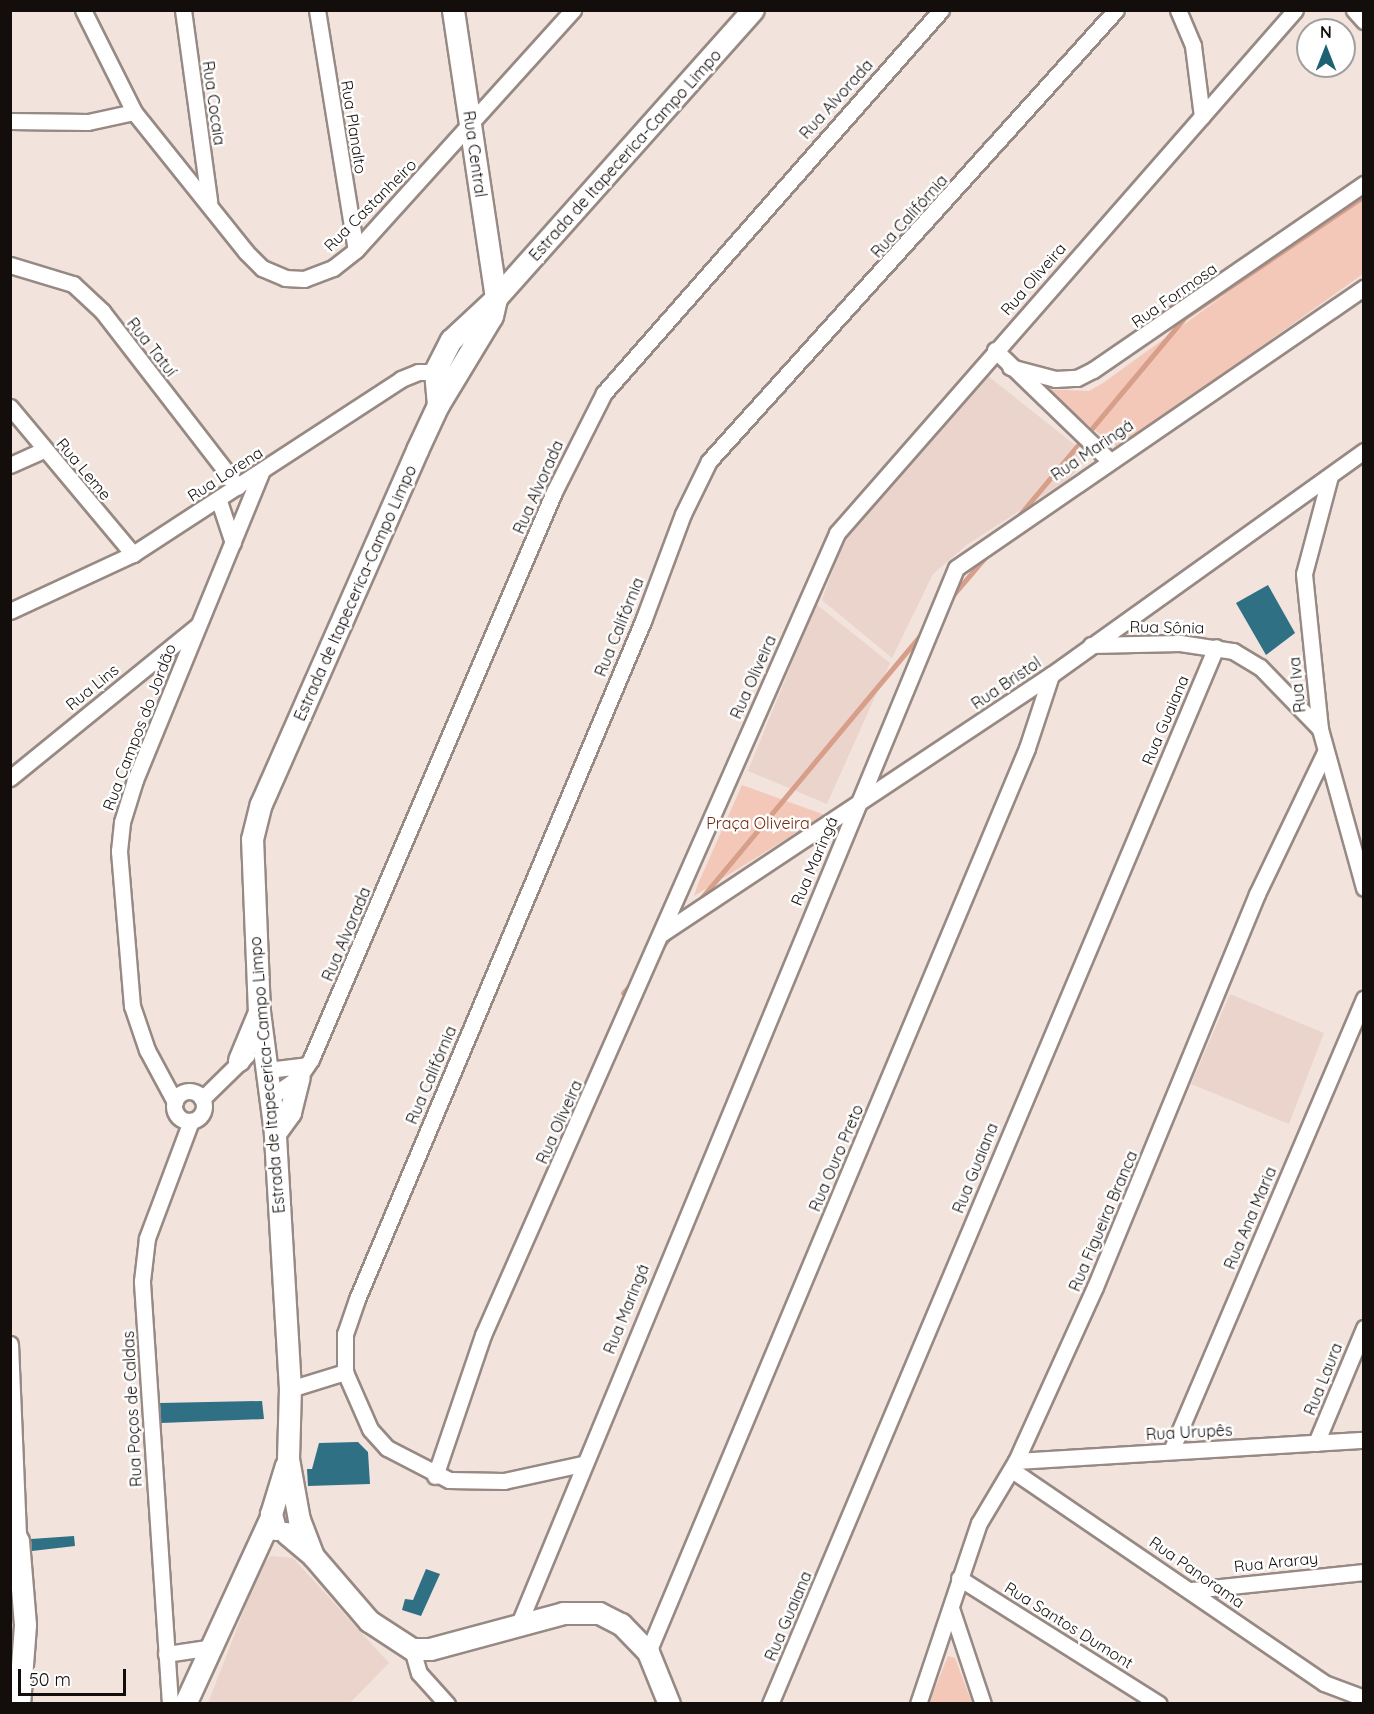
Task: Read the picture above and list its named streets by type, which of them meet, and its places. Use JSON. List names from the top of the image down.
{
  "streets": {
    "main road": ["Rua Central", "Estrada de Itapecerica-Campo Limpo"],
    "street": [
      "Rua Alvorada",
      "Rua Cocaia",
      "Rua Planalto",
      "Rua Castanheiro",
      "Rua Califórnia",
      "Rua Oliveira",
      "Rua Formosa",
      "Rua Tatuí",
      "Rua Maringá",
      "Rua Leme",
      "Rua Lorena",
      "Rua Sônia",
      "Rua Bristol",
      "Rua Iva",
      "Rua Lins",
      "Rua Guaiana",
      "Rua Campos do Jordão",
      "Rua Ouro Preto",
      "Rua Ana Maria",
      "Rua Figueira Branca",
      "Rua Laura",
      "Rua Poços de Caldas",
      "Rua Urupês",
      "Rua Araray",
      "Rua Panorama",
      "Rua Santos Dumont"
    ]
  },
  "crossings": [
    ["Rua Cocaia", "Rua Castanheiro"],
    ["Rua Planalto", "Rua Castanheiro"],
    ["Rua Central", "Estrada de Itapecerica-Campo Limpo"],
    ["Rua Central", "Rua Castanheiro"],
    ["Estrada de Itapecerica-Campo Limpo", "Rua Lorena"],
    ["Rua Oliveira", "Rua Bristol"],
    ["Rua Tatuí", "Rua Lorena"],
    ["Rua Maringá", "Rua Bristol"],
    ["Rua Leme", "Rua Lorena"],
    ["Rua Lorena", "Rua Campos do Jordão"],
    ["Rua Sônia", "Rua Bristol"],
    ["Rua Sônia", "Rua Iva"],
    ["Rua Sônia", "Rua Guaiana"],
    ["Rua Bristol", "Rua Iva"],
    ["Rua Bristol", "Rua Ouro Preto"],
    ["Rua Iva", "Rua Figueira Branca"],
    ["Rua Lins", "Rua Campos do Jordão"],
    ["Rua Campos do Jordão", "Rua Poços de Caldas"],
    ["Rua Ana Maria", "Rua Urupês"],
    ["Rua Figueira Branca", "Rua Urupês"],
    ["Rua Figueira Branca", "Rua Panorama"],
    ["Rua Figueira Branca", "Rua Santos Dumont"],
    ["Rua Laura", "Rua Urupês"],
    ["Rua Urupês", "Rua Panorama"],
    ["Rua Araray", "Rua Panorama"]
  ],
  "parks": ["Praça Oliveira"],
  "scale_bar": "50 m",
  "north": "top"
}
